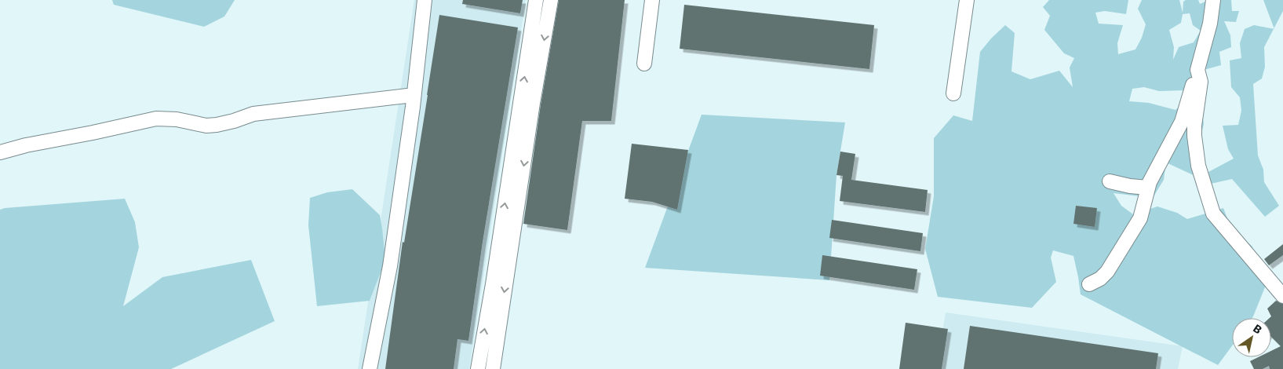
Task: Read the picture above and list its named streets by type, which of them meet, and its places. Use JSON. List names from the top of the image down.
{
  "north": "top right"
}
